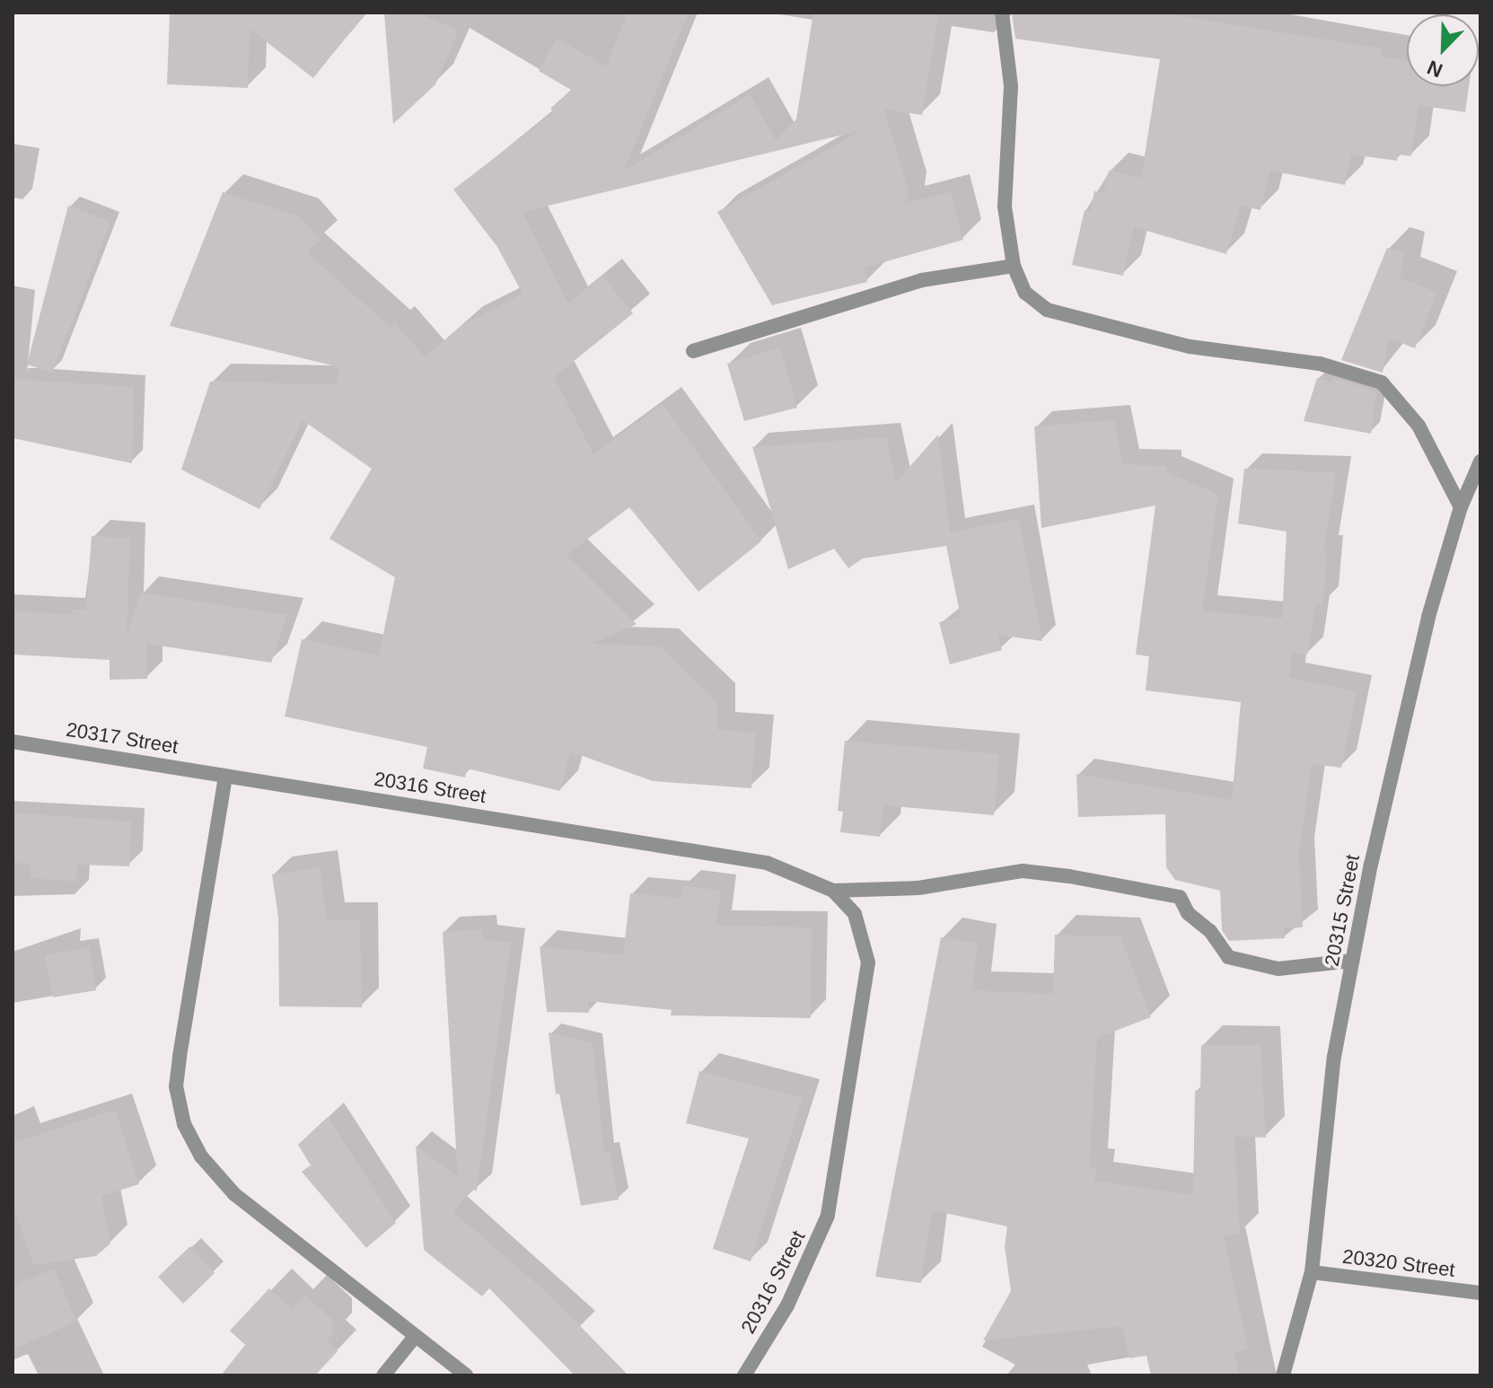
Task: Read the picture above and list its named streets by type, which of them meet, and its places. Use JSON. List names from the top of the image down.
{
  "streets": {
    "street": [
      "20317 Street",
      "20316 Street",
      "20315 Street",
      "20320 Street"
    ]
  },
  "crossings": [
    ["20317 Street", "20316 Street"],
    ["20315 Street", "20320 Street"]
  ],
  "north": "bottom left"
}
